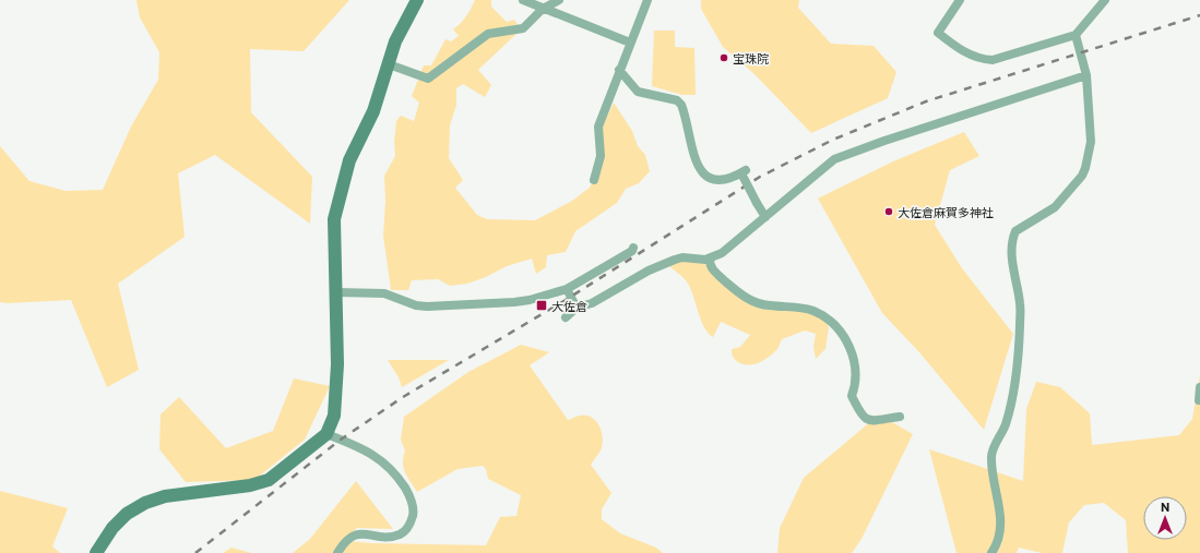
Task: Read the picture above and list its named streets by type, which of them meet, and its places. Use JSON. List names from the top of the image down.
{
  "places": {
    "other": ["宝珠院", "大佐倉麻賀多神社"],
    "transit": ["大佐倉"]
  },
  "north": "top"
}
